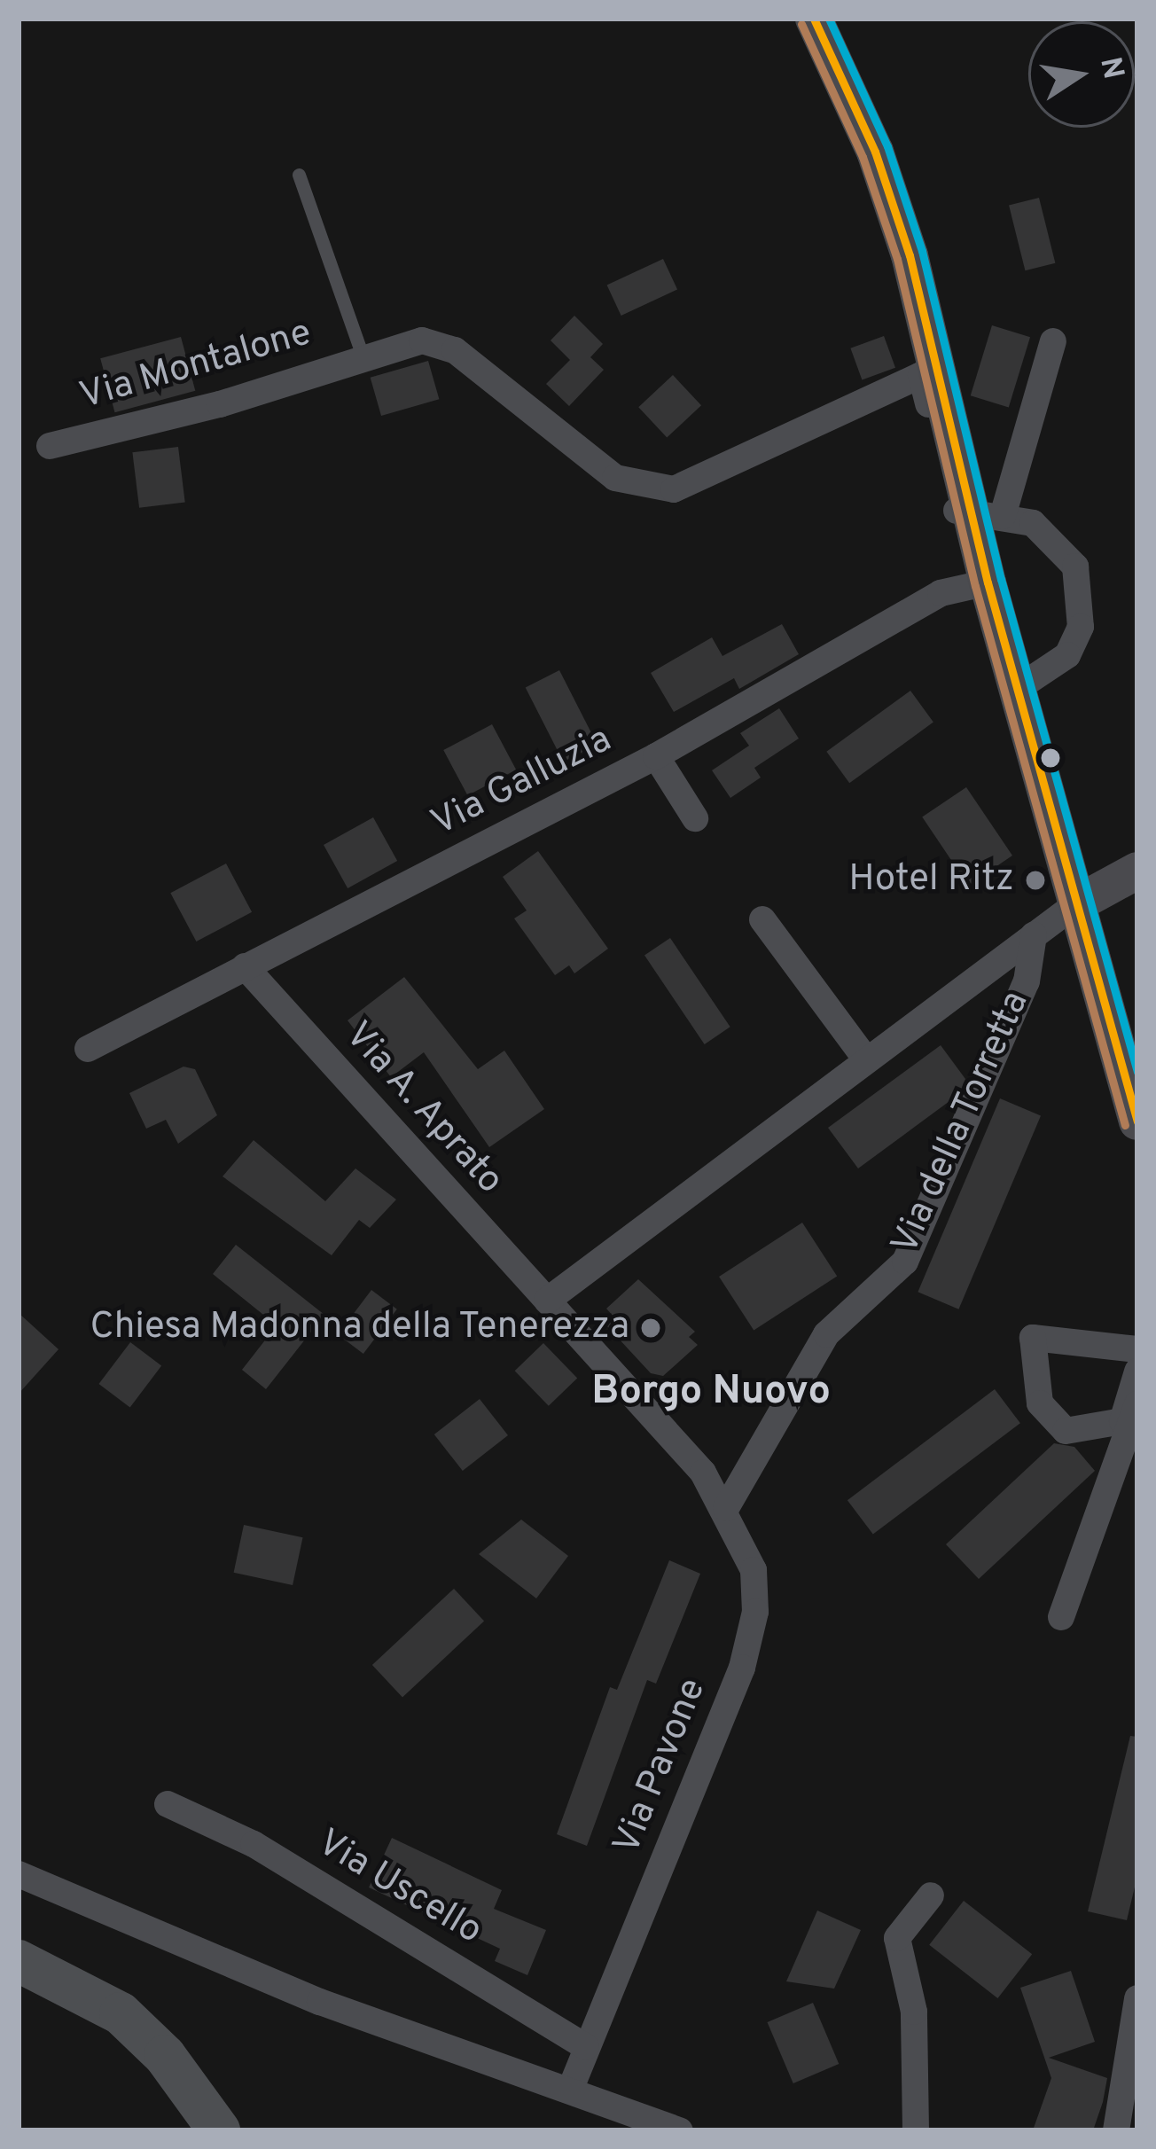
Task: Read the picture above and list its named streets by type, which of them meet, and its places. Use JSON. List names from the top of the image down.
{
  "streets": {
    "main road": ["Via della Torretta"],
    "street": [
      "Via Montalone",
      "Via Galluzia",
      "Via A. Aprato",
      "Via Pavone",
      "Via Uscello"
    ]
  },
  "crossings": [
    ["Via Galluzia", "Via A. Aprato"],
    ["Via A. Aprato", "Via della Torretta"],
    ["Via A. Aprato", "Via Pavone"],
    ["Via della Torretta", "Via Pavone"],
    ["Via Pavone", "Via Uscello"]
  ],
  "districts": ["Borgo Nuovo"],
  "places": ["Hotel Ritz", "Chiesa Madonna della Tenerezza"],
  "north": "right"
}
